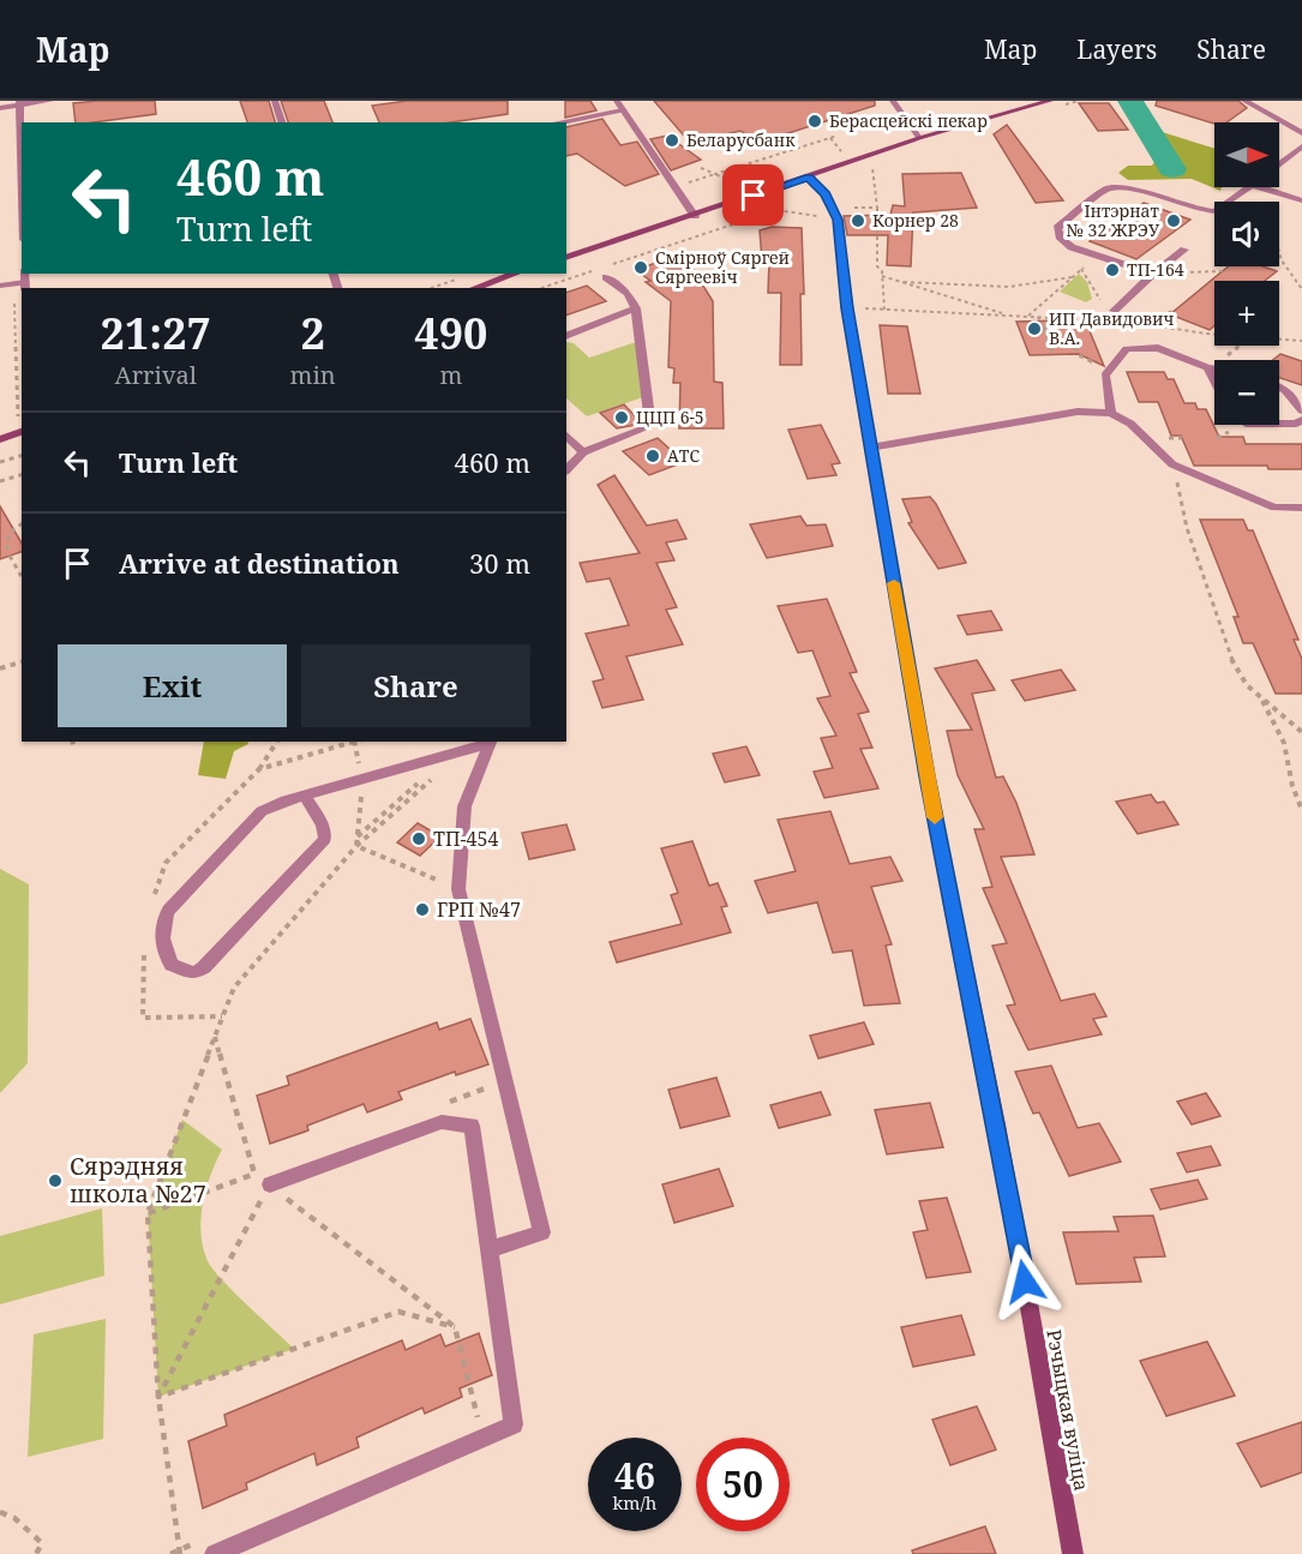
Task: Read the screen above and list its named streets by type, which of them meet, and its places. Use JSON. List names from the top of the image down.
{
  "streets": {
    "main road": ["Рэчыцкая вуліца"]
  },
  "places": [
    "Берасцейскі пекар",
    "Беларусбанк",
    "Корнер 28",
    "Інтэрнат № 32 ЖРЭУ",
    "Смірноў Сяргей Сяргеевіч",
    "ТП-164",
    "ИП Давидович В.А.",
    "ЦЦП 6-5",
    "АТС",
    "ТП-454",
    "ГРП №47",
    "Сярэдняя школа №27"
  ],
  "north": "right",
  "page": {
    "header": "Map",
    "nav": ["Map", "Layers", "Share"],
    "map_buttons": ["+", "−"],
    "turn": ["460 m", "Turn left"],
    "eta": [
      "21:27",
      "Arrival",
      "2",
      "min",
      "490",
      "m"
    ],
    "list": [
      {
        "name": "Turn left",
        "value": "460 m"
      },
      {
        "name": "Arrive at destination",
        "value": "30 m"
      }
    ],
    "buttons": ["Exit", "Share"],
    "speed": "46 km/h",
    "limit": "50"
  }
}
